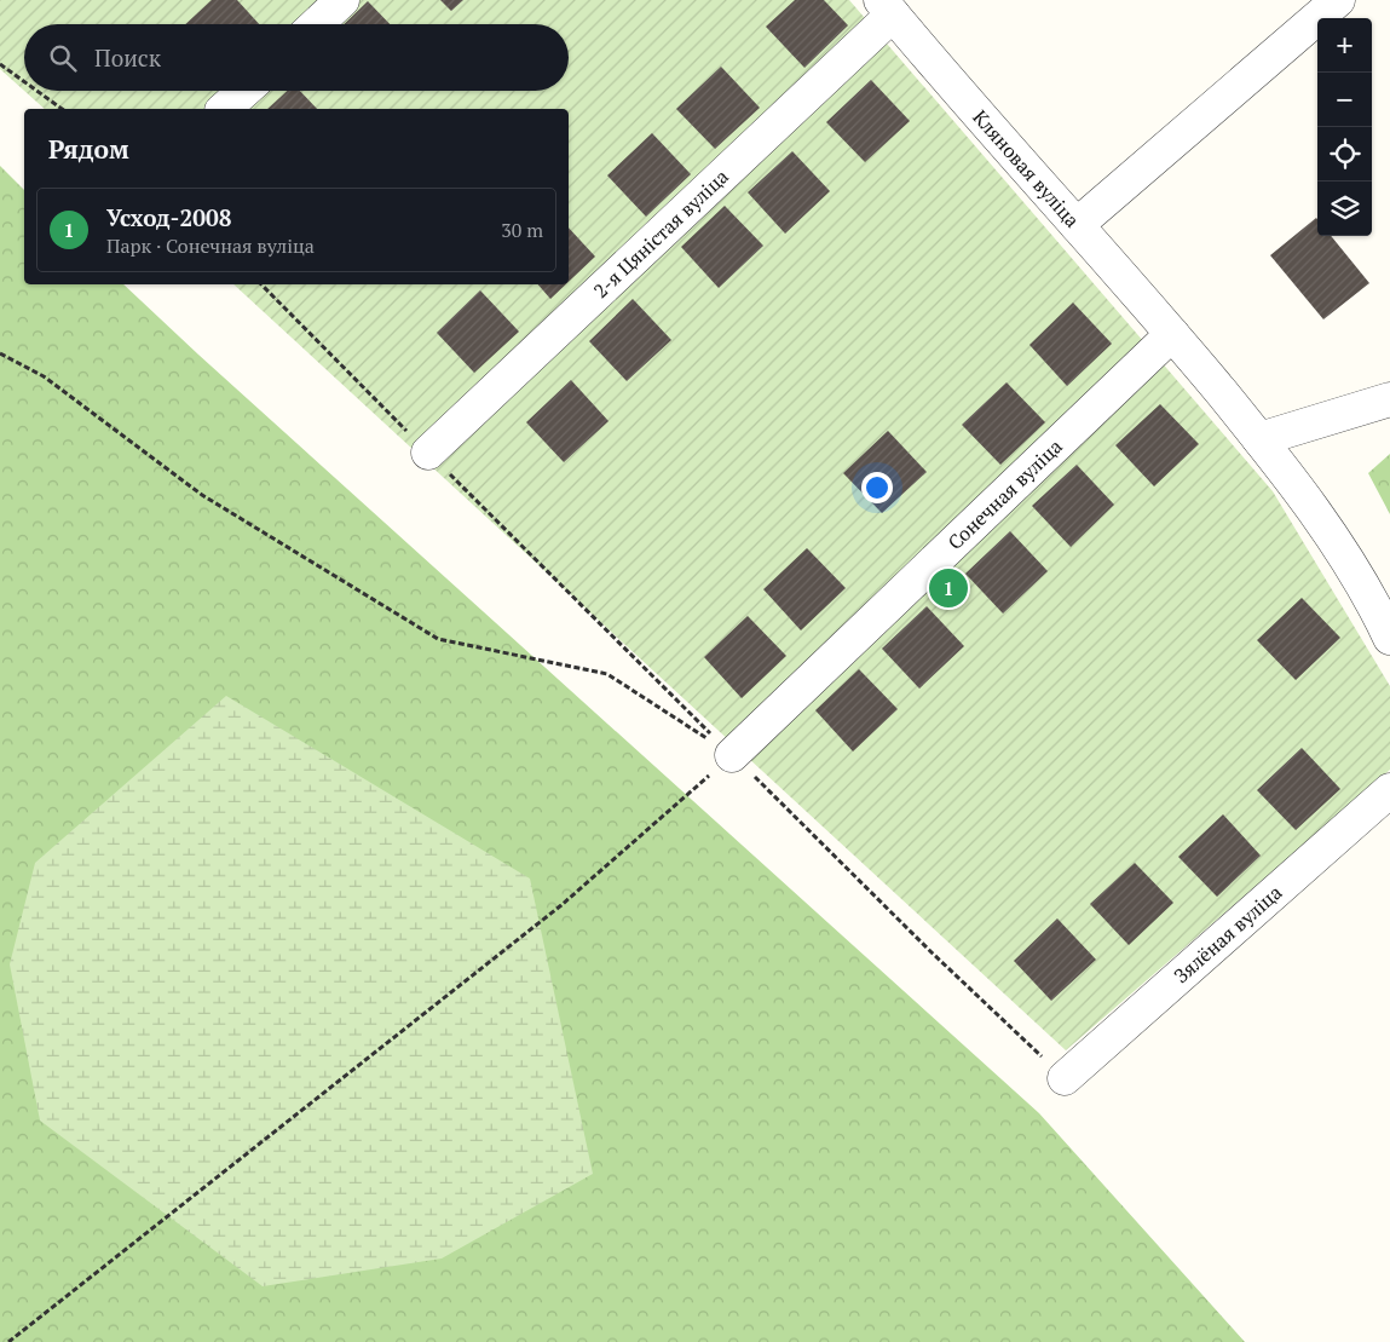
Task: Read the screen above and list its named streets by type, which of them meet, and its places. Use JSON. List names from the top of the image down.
{
  "streets": {
    "street": [
      "Кляновая вуліца",
      "2-я Цяністая вуліца",
      "Сонечная вуліца",
      "Зялёная вуліца"
    ]
  },
  "crossings": [
    ["Кляновая вуліца", "2-я Цяністая вуліца"],
    ["Кляновая вуліца", "Сонечная вуліца"]
  ],
  "page": {
    "map_buttons": ["+", "−"],
    "search": "Поиск",
    "heading": "Рядом",
    "list": [
      {
        "mark": "1",
        "name": "Усход-2008",
        "note": "Парк · Сонечная вуліца",
        "value": "30 m"
      }
    ],
    "pins": "1"
  }
}
